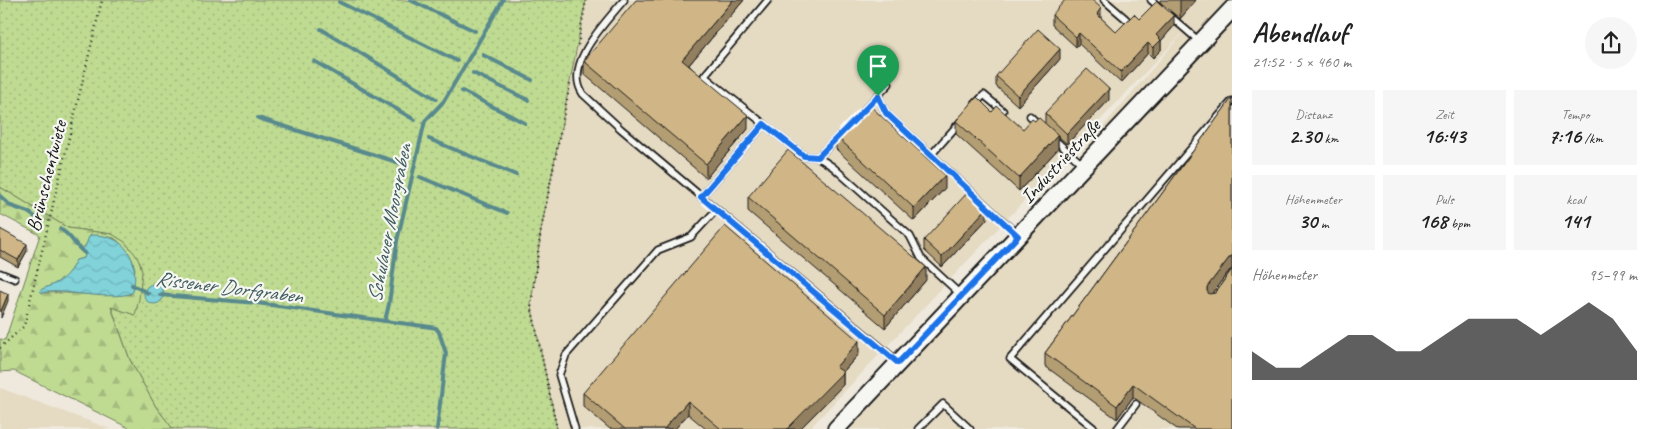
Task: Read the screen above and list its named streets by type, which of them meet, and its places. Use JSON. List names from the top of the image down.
{
  "streets": {
    "street": ["Industriestraße"],
    "path": ["Brünschentwiete"]
  },
  "water": ["Schulauer Moorgraben", "Rissener Dorfgraben"],
  "page": {
    "heading": ["Abendlauf", "21:52 · 5 × 460 m"],
    "stats": [
      ["Distanz", "2.30 km"],
      ["Zeit", "16:43"],
      ["Tempo", "7:16 /km"],
      ["Höhenmeter", "30 m"],
      ["Puls", "168 bpm"],
      ["kcal", "141"]
    ],
    "chart": ["Höhenmeter", "95–99 m"]
  }
}
